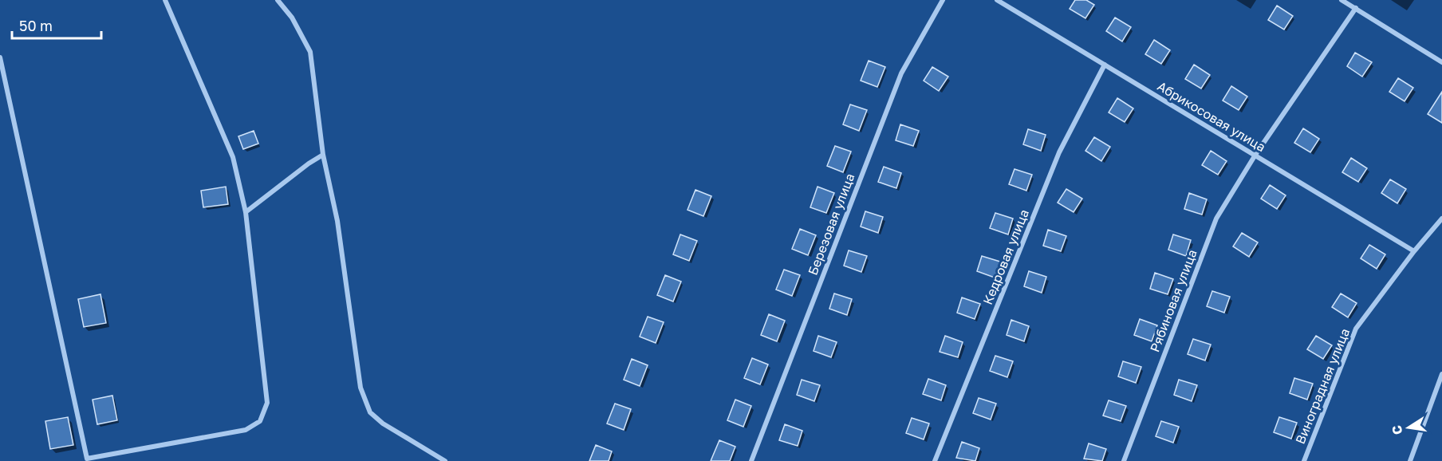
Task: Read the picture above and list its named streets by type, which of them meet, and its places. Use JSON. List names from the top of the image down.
{
  "streets": {
    "street": [
      "Абрикосовая улица",
      "Березовая улица",
      "Кедровая улица",
      "Рябиновая улица",
      "Виноградная улица"
    ]
  },
  "crossings": [
    ["Абрикосовая улица", "Кедровая улица"],
    ["Абрикосовая улица", "Рябиновая улица"],
    ["Абрикосовая улица", "Виноградная улица"]
  ],
  "scale_bar": "50 m",
  "north": "left"
}
